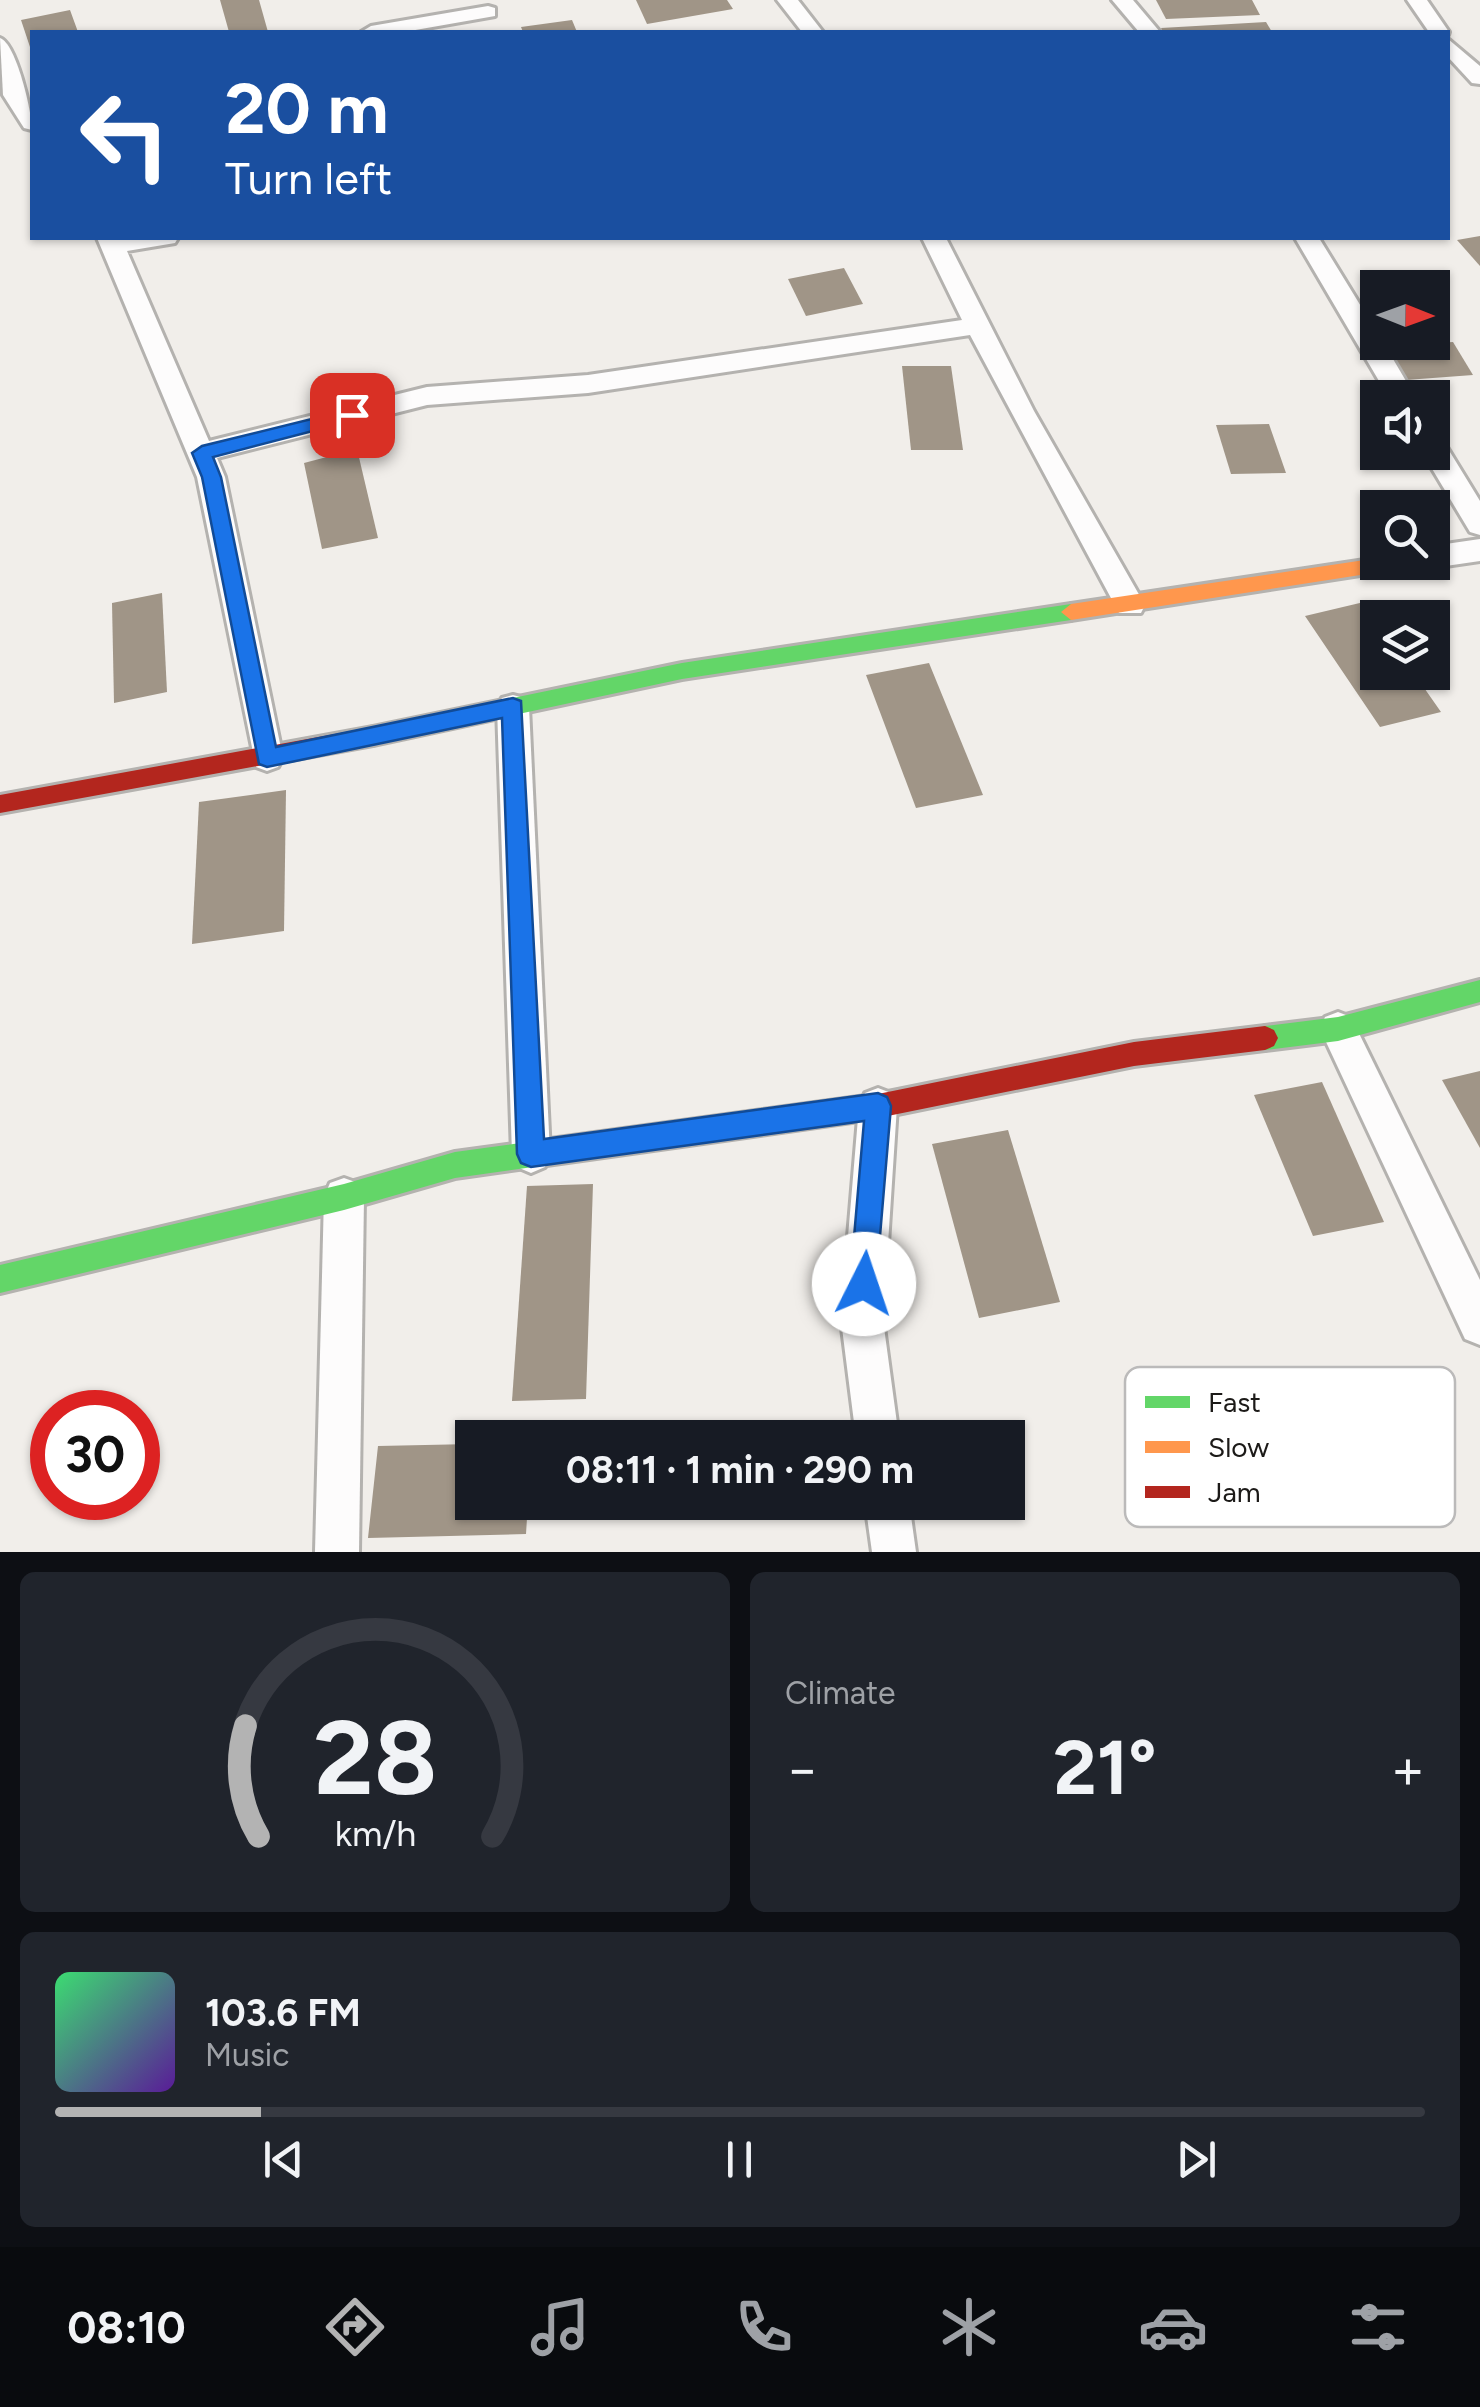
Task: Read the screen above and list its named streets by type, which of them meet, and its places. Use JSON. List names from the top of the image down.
{
  "legend": ["Fast", "Slow", "Jam"],
  "north": "right",
  "page": {
    "turn": ["20 m", "Turn left"],
    "limit": "30",
    "trip": "08:11 · 1 min · 290 m",
    "tile": "Climate",
    "heat": ["−", "21°", "+"],
    "song": ["103.6 FM", "Music"],
    "tabs": "08:10",
    "gauge": ["28", "km/h"]
  }
}
